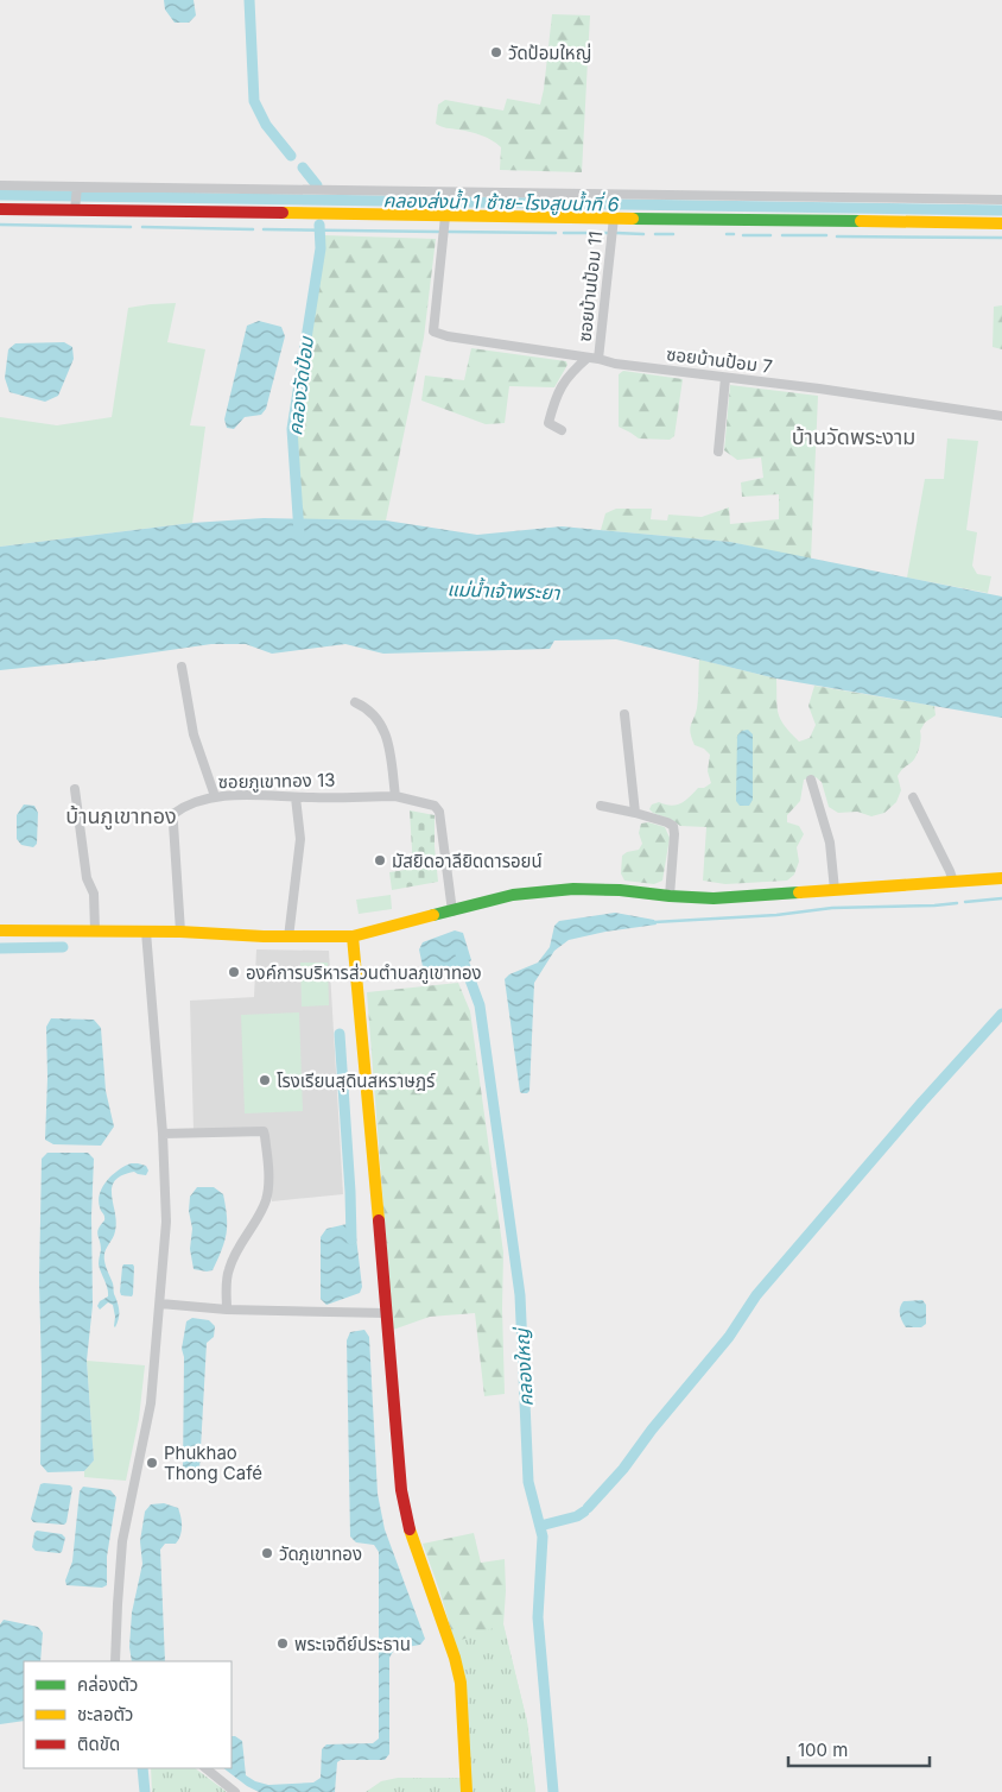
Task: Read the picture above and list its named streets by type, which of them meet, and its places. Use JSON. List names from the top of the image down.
{
  "streets": {
    "street": ["ซอยบ้านป้อม 11", "ซอยบ้านป้อม 7", "ซอยภูเขาทอง 13"]
  },
  "crossings": [
    ["ซอยบ้านป้อม 11", "ซอยบ้านป้อม 7"]
  ],
  "districts": ["บ้านวัดพระงาม", "บ้านภูเขาทอง"],
  "water": [
    "คลองส่งน้ำ 1 ซ้าย-โรงสูบน้ำที่ 6",
    "คลองวัดป้อม",
    "แม่น้ำเจ้าพระยา",
    "คลองใหญ่"
  ],
  "places": [
    "วัดป้อมใหญ่",
    "มัสยิดอาลียิดดารอยน์",
    "องค์การบริหารส่วนตำบลภูเขาทอง",
    "โรงเรียนสุดินสหราษฎร์",
    "Phukhao Thong Café",
    "วัดภูเขาทอง",
    "พระเจดีย์ประธาน"
  ],
  "legend": ["คล่องตัว", "ชะลอตัว", "ติดขัด"],
  "scale_bar": "100 m"
}
